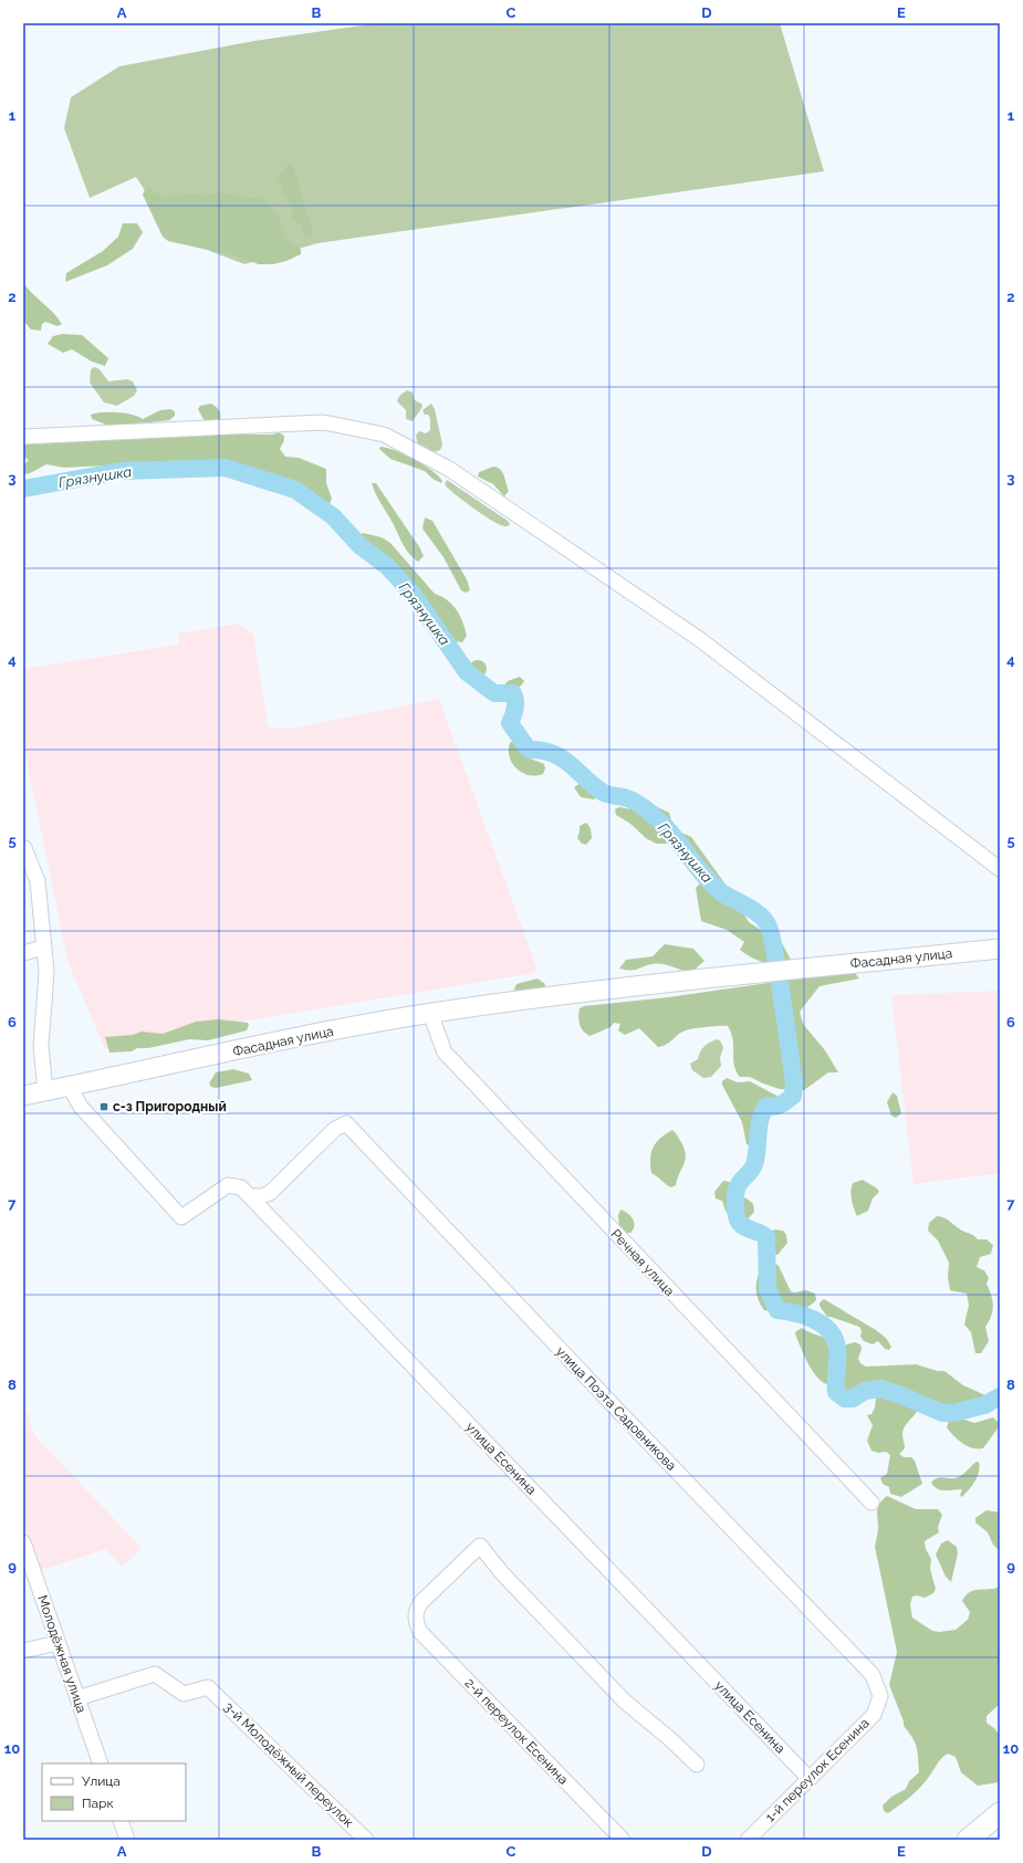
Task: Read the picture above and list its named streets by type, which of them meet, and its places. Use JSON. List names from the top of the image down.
{
  "streets": {
    "main road": ["Фасадная улица"],
    "street": [
      "Речная улица",
      "улица Поэта Садовникова",
      "улица Есенина",
      "Молодёжная улица",
      "2-й переулок Есенина",
      "3-й Молодёжный переулок",
      "1-й переулок Есенина"
    ]
  },
  "crossings": [
    ["Фасадная улица", "Речная улица"],
    ["Фасадная улица", "улица Есенина"],
    ["улица Поэта Садовникова", "улица Есенина"],
    ["улица Поэта Садовникова", "1-й переулок Есенина"],
    ["улица Есенина", "1-й переулок Есенина"],
    ["Молодёжная улица", "3-й Молодёжный переулок"]
  ],
  "water": ["Грязнушка"],
  "places": {
    "transit": ["с-з Пригородный"]
  },
  "legend": ["Улица", "Парк"],
  "grid": {
    "columns": [
      "A",
      "B",
      "C",
      "D",
      "E"
    ],
    "rows": [
      "1",
      "2",
      "3",
      "4",
      "5",
      "6",
      "7",
      "8",
      "9",
      "10"
    ]
  }
}
